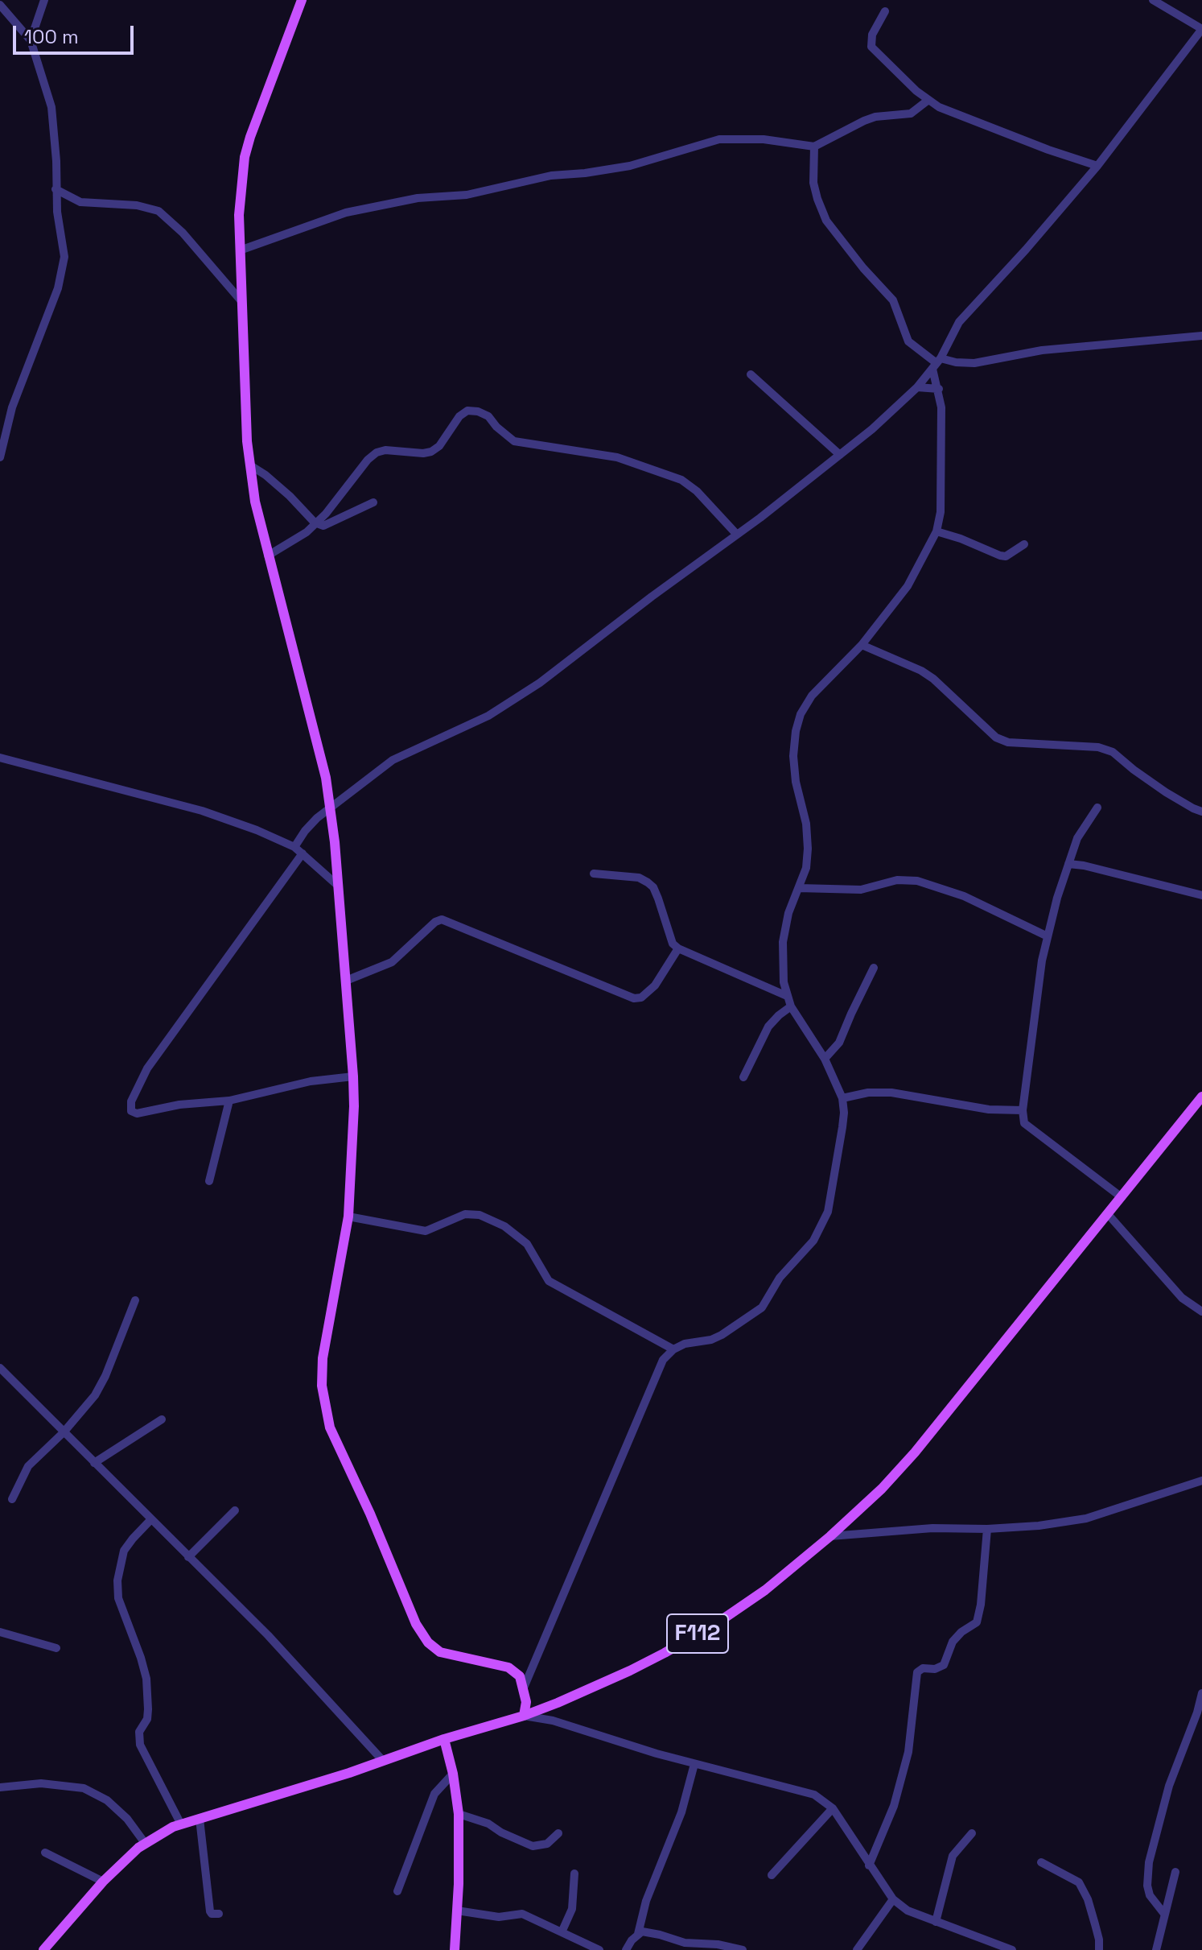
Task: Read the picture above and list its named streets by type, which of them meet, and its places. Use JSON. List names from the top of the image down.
{
  "streets": {
    "main road": ["F112"]
  },
  "scale_bar": "100 m"
}
